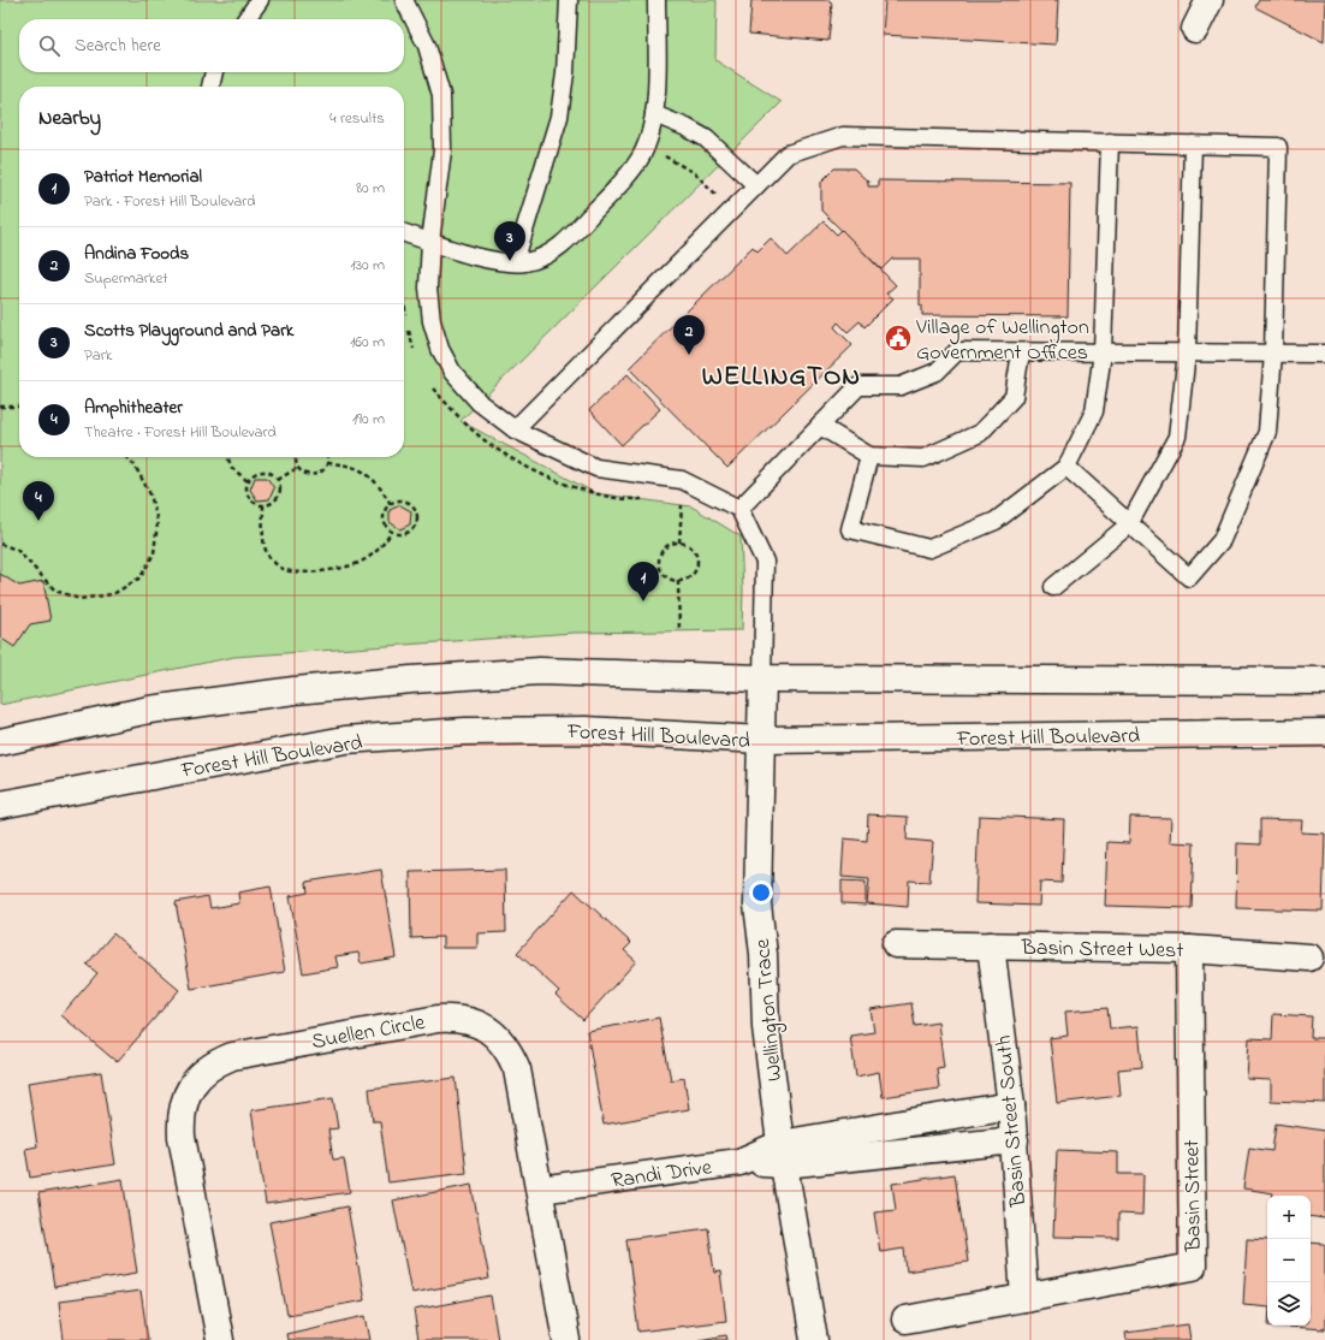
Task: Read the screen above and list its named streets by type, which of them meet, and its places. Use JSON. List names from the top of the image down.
{
  "streets": {
    "street": [
      "Forest Hill Boulevard",
      "Basin Street West",
      "Wellington Trace",
      "Suellen Circle",
      "Basin Street South",
      "Randi Drive",
      "Basin Street"
    ]
  },
  "crossings": [
    ["Forest Hill Boulevard", "Wellington Trace"],
    ["Basin Street West", "Basin Street South"],
    ["Basin Street West", "Basin Street"],
    ["Wellington Trace", "Randi Drive"],
    ["Suellen Circle", "Randi Drive"],
    ["Basin Street South", "Basin Street"]
  ],
  "districts": ["WELLINGTON"],
  "places": {
    "public building": ["Village of Wellington Government Offices"]
  },
  "page": {
    "search": "Search here",
    "heading": ["Nearby", "4 results"],
    "list": [
      {
        "mark": "1",
        "name": "Patriot Memorial",
        "note": "Park · Forest Hill Boulevard",
        "value": "80 m"
      },
      {
        "mark": "2",
        "name": "Andina Foods",
        "note": "Supermarket",
        "value": "130 m"
      },
      {
        "mark": "3",
        "name": "Scotts Playground and Park",
        "note": "Park",
        "value": "160 m"
      },
      {
        "mark": "4",
        "name": "Amphitheater",
        "note": "Theatre · Forest Hill Boulevard",
        "value": "190 m"
      }
    ],
    "pins": [
      "3",
      "2",
      "4",
      "1"
    ],
    "map_buttons": ["+", "−"]
  }
}
